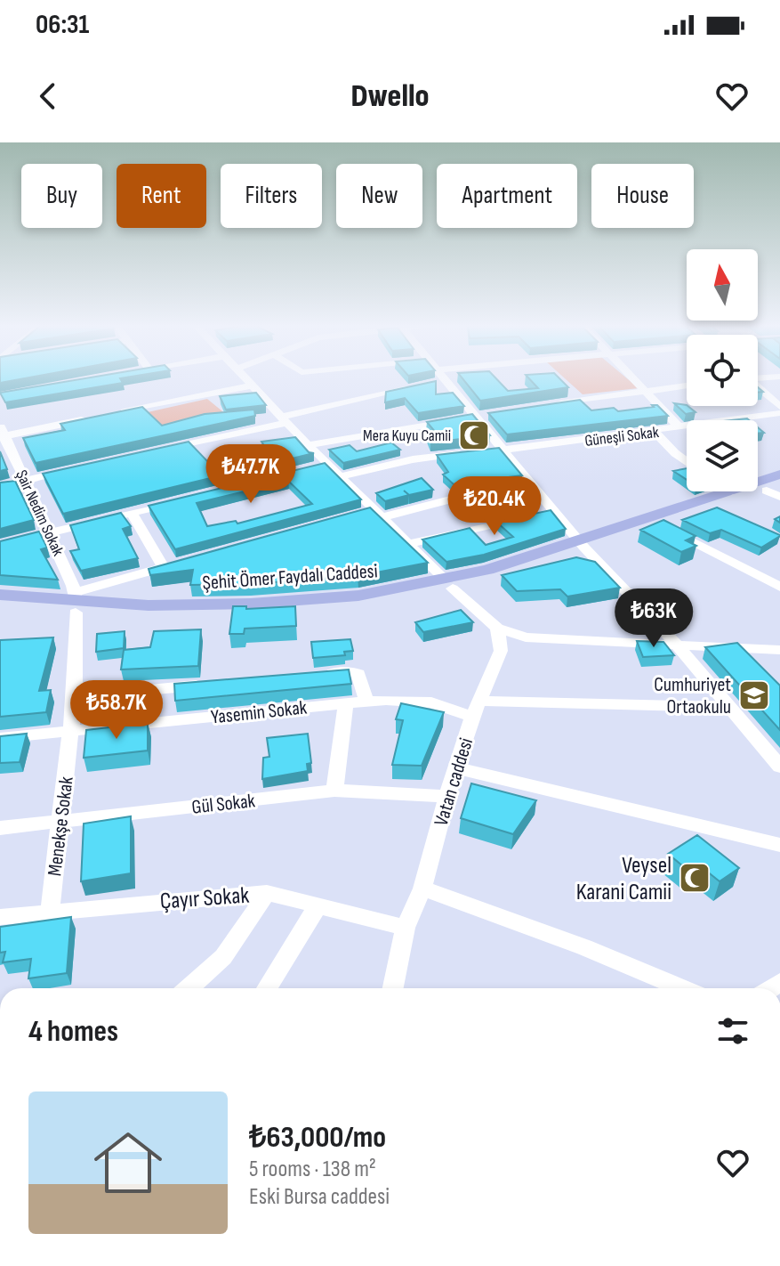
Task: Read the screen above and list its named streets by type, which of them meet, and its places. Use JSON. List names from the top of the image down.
{
  "streets": {
    "main road": ["Şehit Ömer Faydalı Caddesi"],
    "street": [
      "Güneşli Sokak",
      "Şair Nedim Sokak",
      "Yasemin Sokak",
      "Vatan caddesi",
      "Gül Sokak",
      "Menekşe Sokak",
      "Çayır Sokak"
    ]
  },
  "crossings": [
    ["Şair Nedim Sokak", "Şehit Ömer Faydalı Caddesi"],
    ["Şair Nedim Sokak", "Menekşe Sokak"],
    ["Şehit Ömer Faydalı Caddesi", "Menekşe Sokak"],
    ["Yasemin Sokak", "Vatan caddesi"],
    ["Yasemin Sokak", "Menekşe Sokak"],
    ["Vatan caddesi", "Gül Sokak"],
    ["Vatan caddesi", "Çayır Sokak"],
    ["Gül Sokak", "Menekşe Sokak"],
    ["Menekşe Sokak", "Çayır Sokak"]
  ],
  "places": {
    "mosque": ["Mera Kuyu Camii", "Veysel Karani Camii"],
    "school or university": ["Cumhuriyet Ortaokulu"]
  },
  "north": "top",
  "page": {
    "status": "06:31",
    "header": "Dwello",
    "chip": [
      "Buy",
      "Rent",
      "Filters",
      "New",
      "Apartment",
      "House"
    ],
    "price": [
      "₺47.7K",
      "₺20.4K",
      "₺63K",
      "₺58.7K"
    ],
    "heading": "4 homes",
    "list": [
      {
        "name": "₺63,000/mo",
        "note": "5 rooms · 138 m² · Eski Bursa caddesi"
      }
    ]
  }
}
